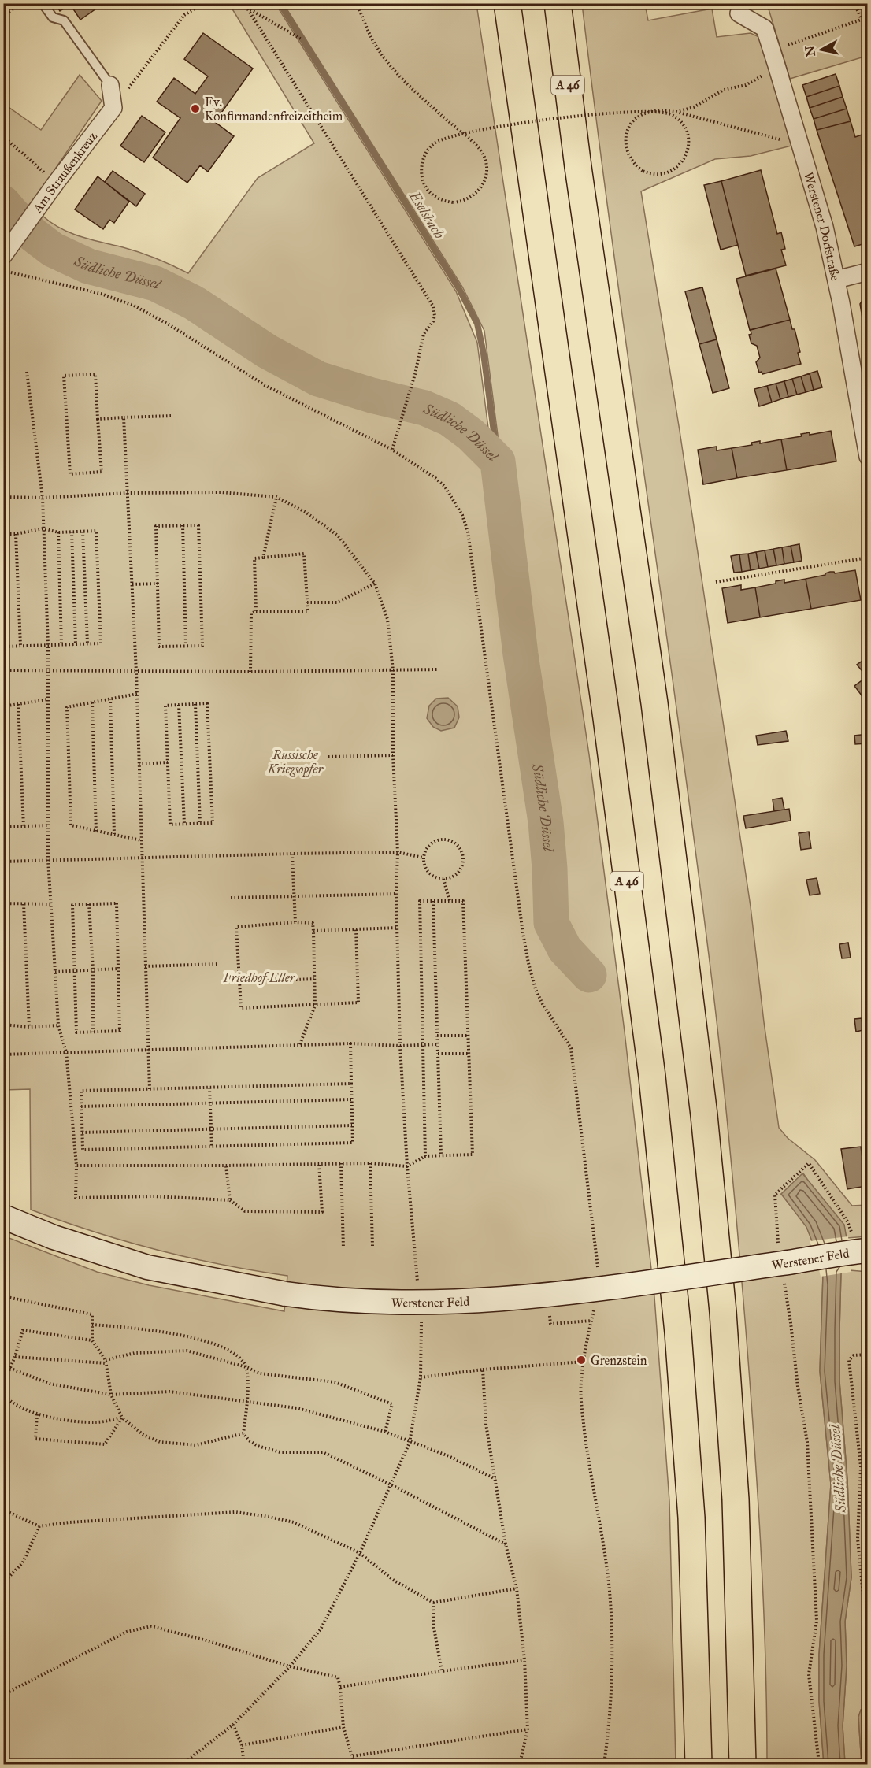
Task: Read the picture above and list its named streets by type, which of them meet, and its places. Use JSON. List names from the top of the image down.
{
  "streets": {
    "highway": ["A 46"],
    "main road": ["Werstener Feld"],
    "street": ["Am Straußenkreuz", "Werstener Dorfstraße"]
  },
  "water": ["Eselsbach", "Südliche Düssel"],
  "parks": ["Russische Kriegsopfer", "Friedhof Eller"],
  "places": ["Ev. Konfirmandenfreizeitheim", "Grenzstein"],
  "north": "left"
}
